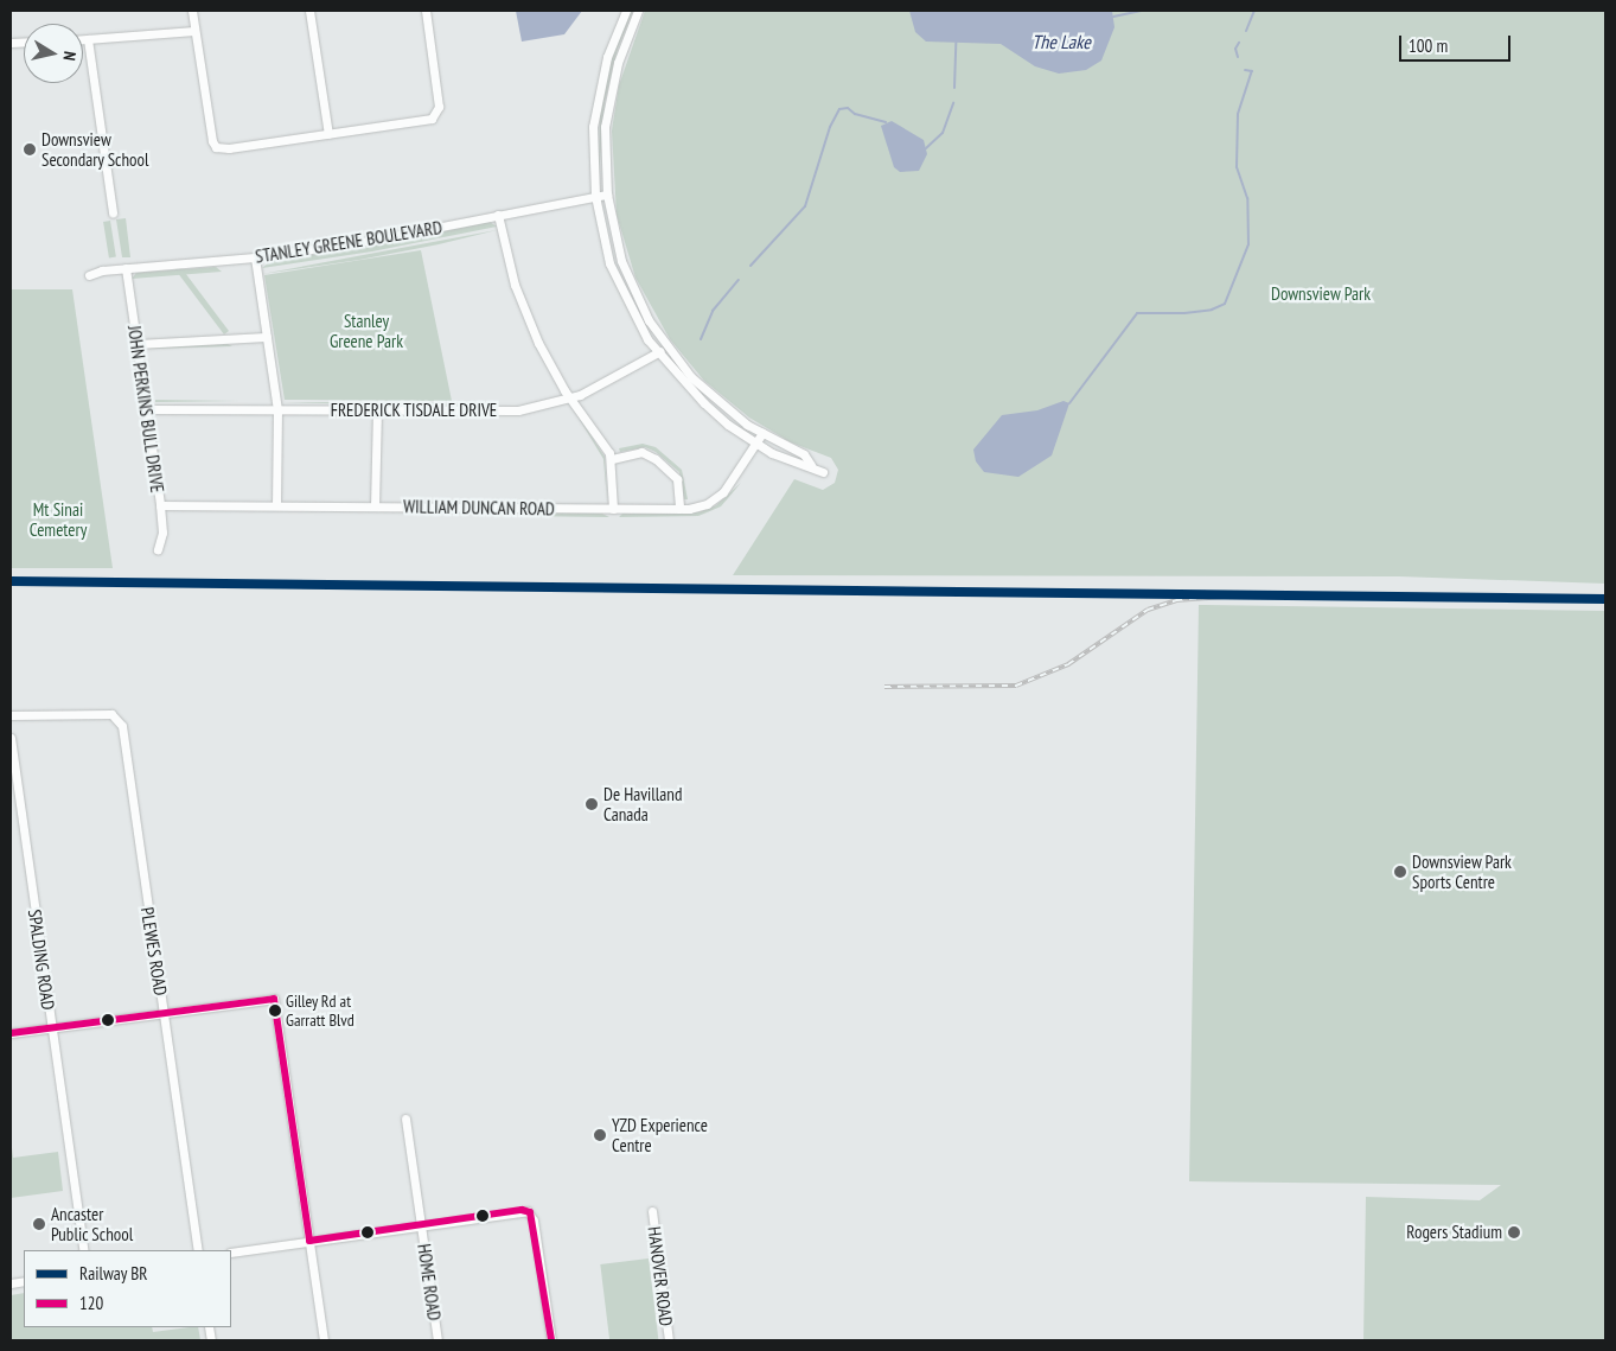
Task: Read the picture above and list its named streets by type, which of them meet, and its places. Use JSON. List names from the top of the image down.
{
  "streets": {
    "street": [
      "STANLEY GREENE BOULEVARD",
      "JOHN PERKINS BULL DRIVE",
      "FREDERICK TISDALE DRIVE",
      "WILLIAM DUNCAN ROAD",
      "PLEWES ROAD",
      "SPALDING ROAD",
      "HANOVER ROAD",
      "HOME ROAD"
    ]
  },
  "crossings": [
    ["STANLEY GREENE BOULEVARD", "JOHN PERKINS BULL DRIVE"],
    ["JOHN PERKINS BULL DRIVE", "FREDERICK TISDALE DRIVE"],
    ["JOHN PERKINS BULL DRIVE", "WILLIAM DUNCAN ROAD"]
  ],
  "water": ["The Lake"],
  "parks": ["Downsview Park", "Stanley Greene Park", "Mt Sinai Cemetery"],
  "places": [
    "Downsview Secondary School",
    "De Havilland Canada",
    "Downsview Park Sports Centre",
    "Gilley Rd at Garratt Blvd",
    "YZD Experience Centre",
    "Ancaster Public School",
    "Rogers Stadium"
  ],
  "lines": ["rail line BR", "transit line 120"],
  "legend": ["Railway BR", "120"],
  "scale_bar": "100 m",
  "north": "right"
}
